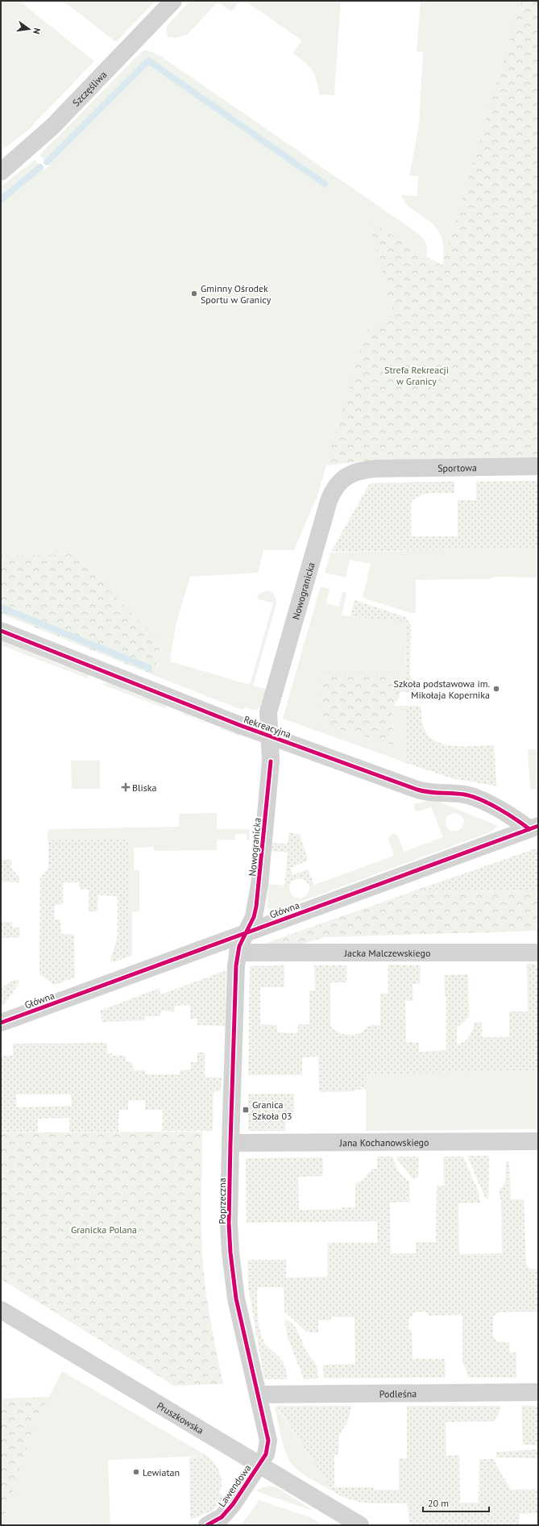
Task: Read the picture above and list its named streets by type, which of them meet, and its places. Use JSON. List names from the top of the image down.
{
  "streets": {
    "street": [
      "Szczęśliwa",
      "Sportowa",
      "Nowogranicka",
      "Rekreacyjna",
      "Główna",
      "Jacka Malczewskiego",
      "Jana Kochanowskiego",
      "Poprzeczna",
      "Podleśna",
      "Pruszkowska",
      "Lawendowa"
    ]
  },
  "crossings": [
    ["Sportowa", "Nowogranicka"],
    ["Nowogranicka", "Rekreacyjna"],
    ["Nowogranicka", "Główna"],
    ["Nowogranicka", "Poprzeczna"],
    ["Rekreacyjna", "Główna"],
    ["Główna", "Poprzeczna"],
    ["Jacka Malczewskiego", "Poprzeczna"],
    ["Jana Kochanowskiego", "Poprzeczna"],
    ["Poprzeczna", "Podleśna"],
    ["Poprzeczna", "Pruszkowska"],
    ["Poprzeczna", "Lawendowa"],
    ["Pruszkowska", "Lawendowa"]
  ],
  "parks": ["Strefa Rekreacji w Granicy", "Granicka Polana"],
  "places": {
    "other": ["Gminny Ośrodek Sportu w Granicy", "Szkoła podstawowa im. Mikołaja Kopernika", "Lewiatan"],
    "health": ["Bliska"],
    "transit": ["Granica Szkoła 03"]
  },
  "scale_bar": "20 m",
  "north": "right"
}
